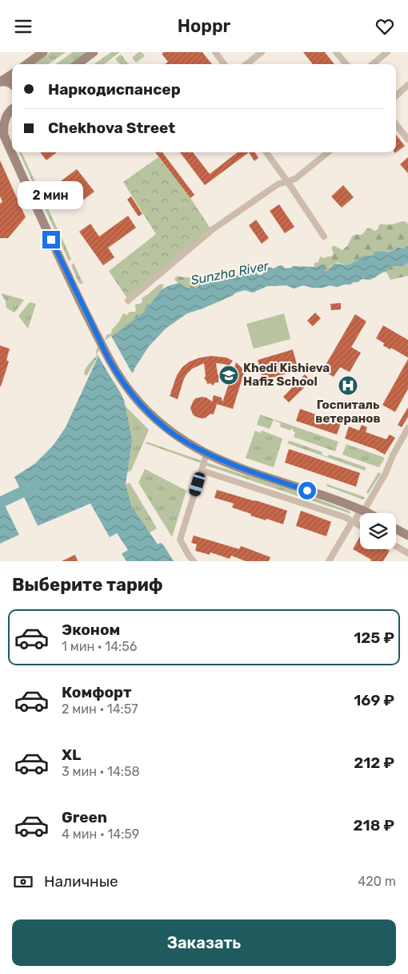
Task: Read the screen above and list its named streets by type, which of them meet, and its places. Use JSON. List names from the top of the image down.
{
  "water": ["Sunzha River"],
  "places": {
    "school or university": ["Khedi Kishieva Hafiz School"],
    "hospital": ["Госпиталь ветеранов"]
  },
  "page": {
    "header": "Hoppr",
    "banner": ["Наркодиспансер", "Chekhova Street"],
    "bubble": "2 мин",
    "heading": "Выберите тариф",
    "list": [
      {
        "name": "Эконом",
        "note": "1 мин · 14:56",
        "value": "125 ₽"
      },
      {
        "name": "Комфорт",
        "note": "2 мин · 14:57",
        "value": "169 ₽"
      },
      {
        "name": "XL",
        "note": "3 мин · 14:58",
        "value": "212 ₽"
      },
      {
        "name": "Green",
        "note": "4 мин · 14:59",
        "value": "218 ₽"
      }
    ],
    "pay": ["Наличные", "420 m"],
    "buttons": "Заказать"
  }
}
